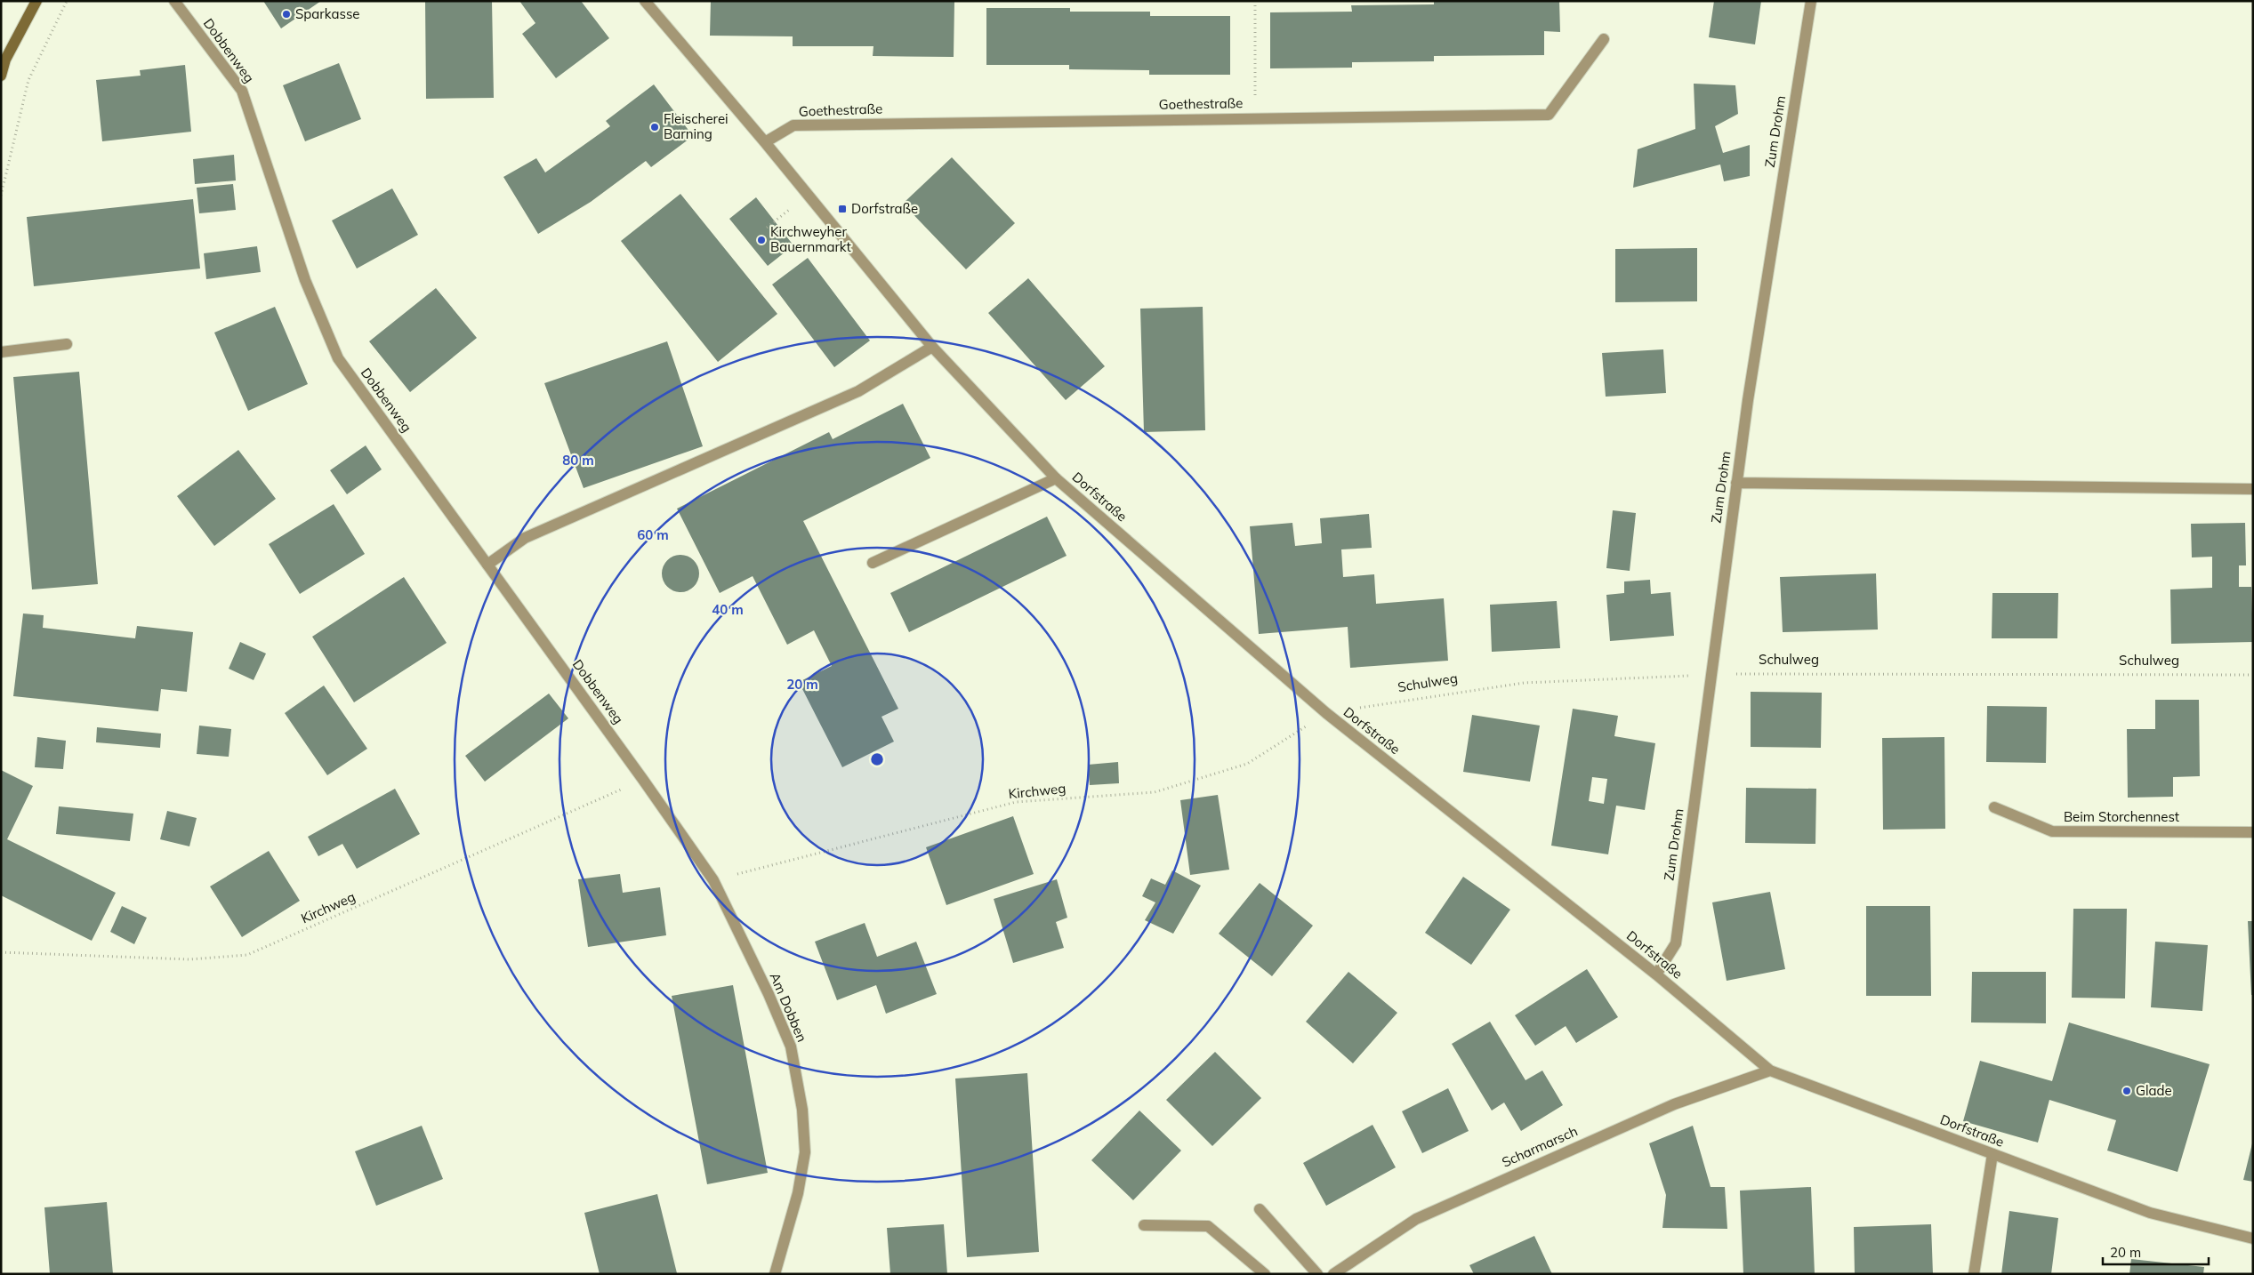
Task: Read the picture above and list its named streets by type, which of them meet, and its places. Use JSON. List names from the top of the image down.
{
  "streets": {
    "street": [
      "Dobbenweg",
      "Goethestraße",
      "Zum Drohm",
      "Dorfstraße",
      "Beim Storchennest",
      "Am Dobben",
      "Scharmarsch"
    ],
    "path": ["Schulweg", "Kirchweg"]
  },
  "crossings": [
    ["Dobbenweg", "Kirchweg"],
    ["Dobbenweg", "Am Dobben"],
    ["Goethestraße", "Dorfstraße"],
    ["Zum Drohm", "Dorfstraße"],
    ["Zum Drohm", "Schulweg"],
    ["Dorfstraße", "Schulweg"],
    ["Dorfstraße", "Kirchweg"],
    ["Dorfstraße", "Scharmarsch"],
    ["Schulweg", "Kirchweg"],
    ["Kirchweg", "Am Dobben"]
  ],
  "places": {
    "other": [
      "Sparkasse",
      "Fleischerei Barning",
      "Kirchweyher Bauernmarkt",
      "Glade"
    ],
    "transit": ["Dorfstraße"]
  },
  "scale_bar": "20 m",
  "rings": [
    "80 m",
    "60 m",
    "40 m",
    "20 m"
  ]
}
